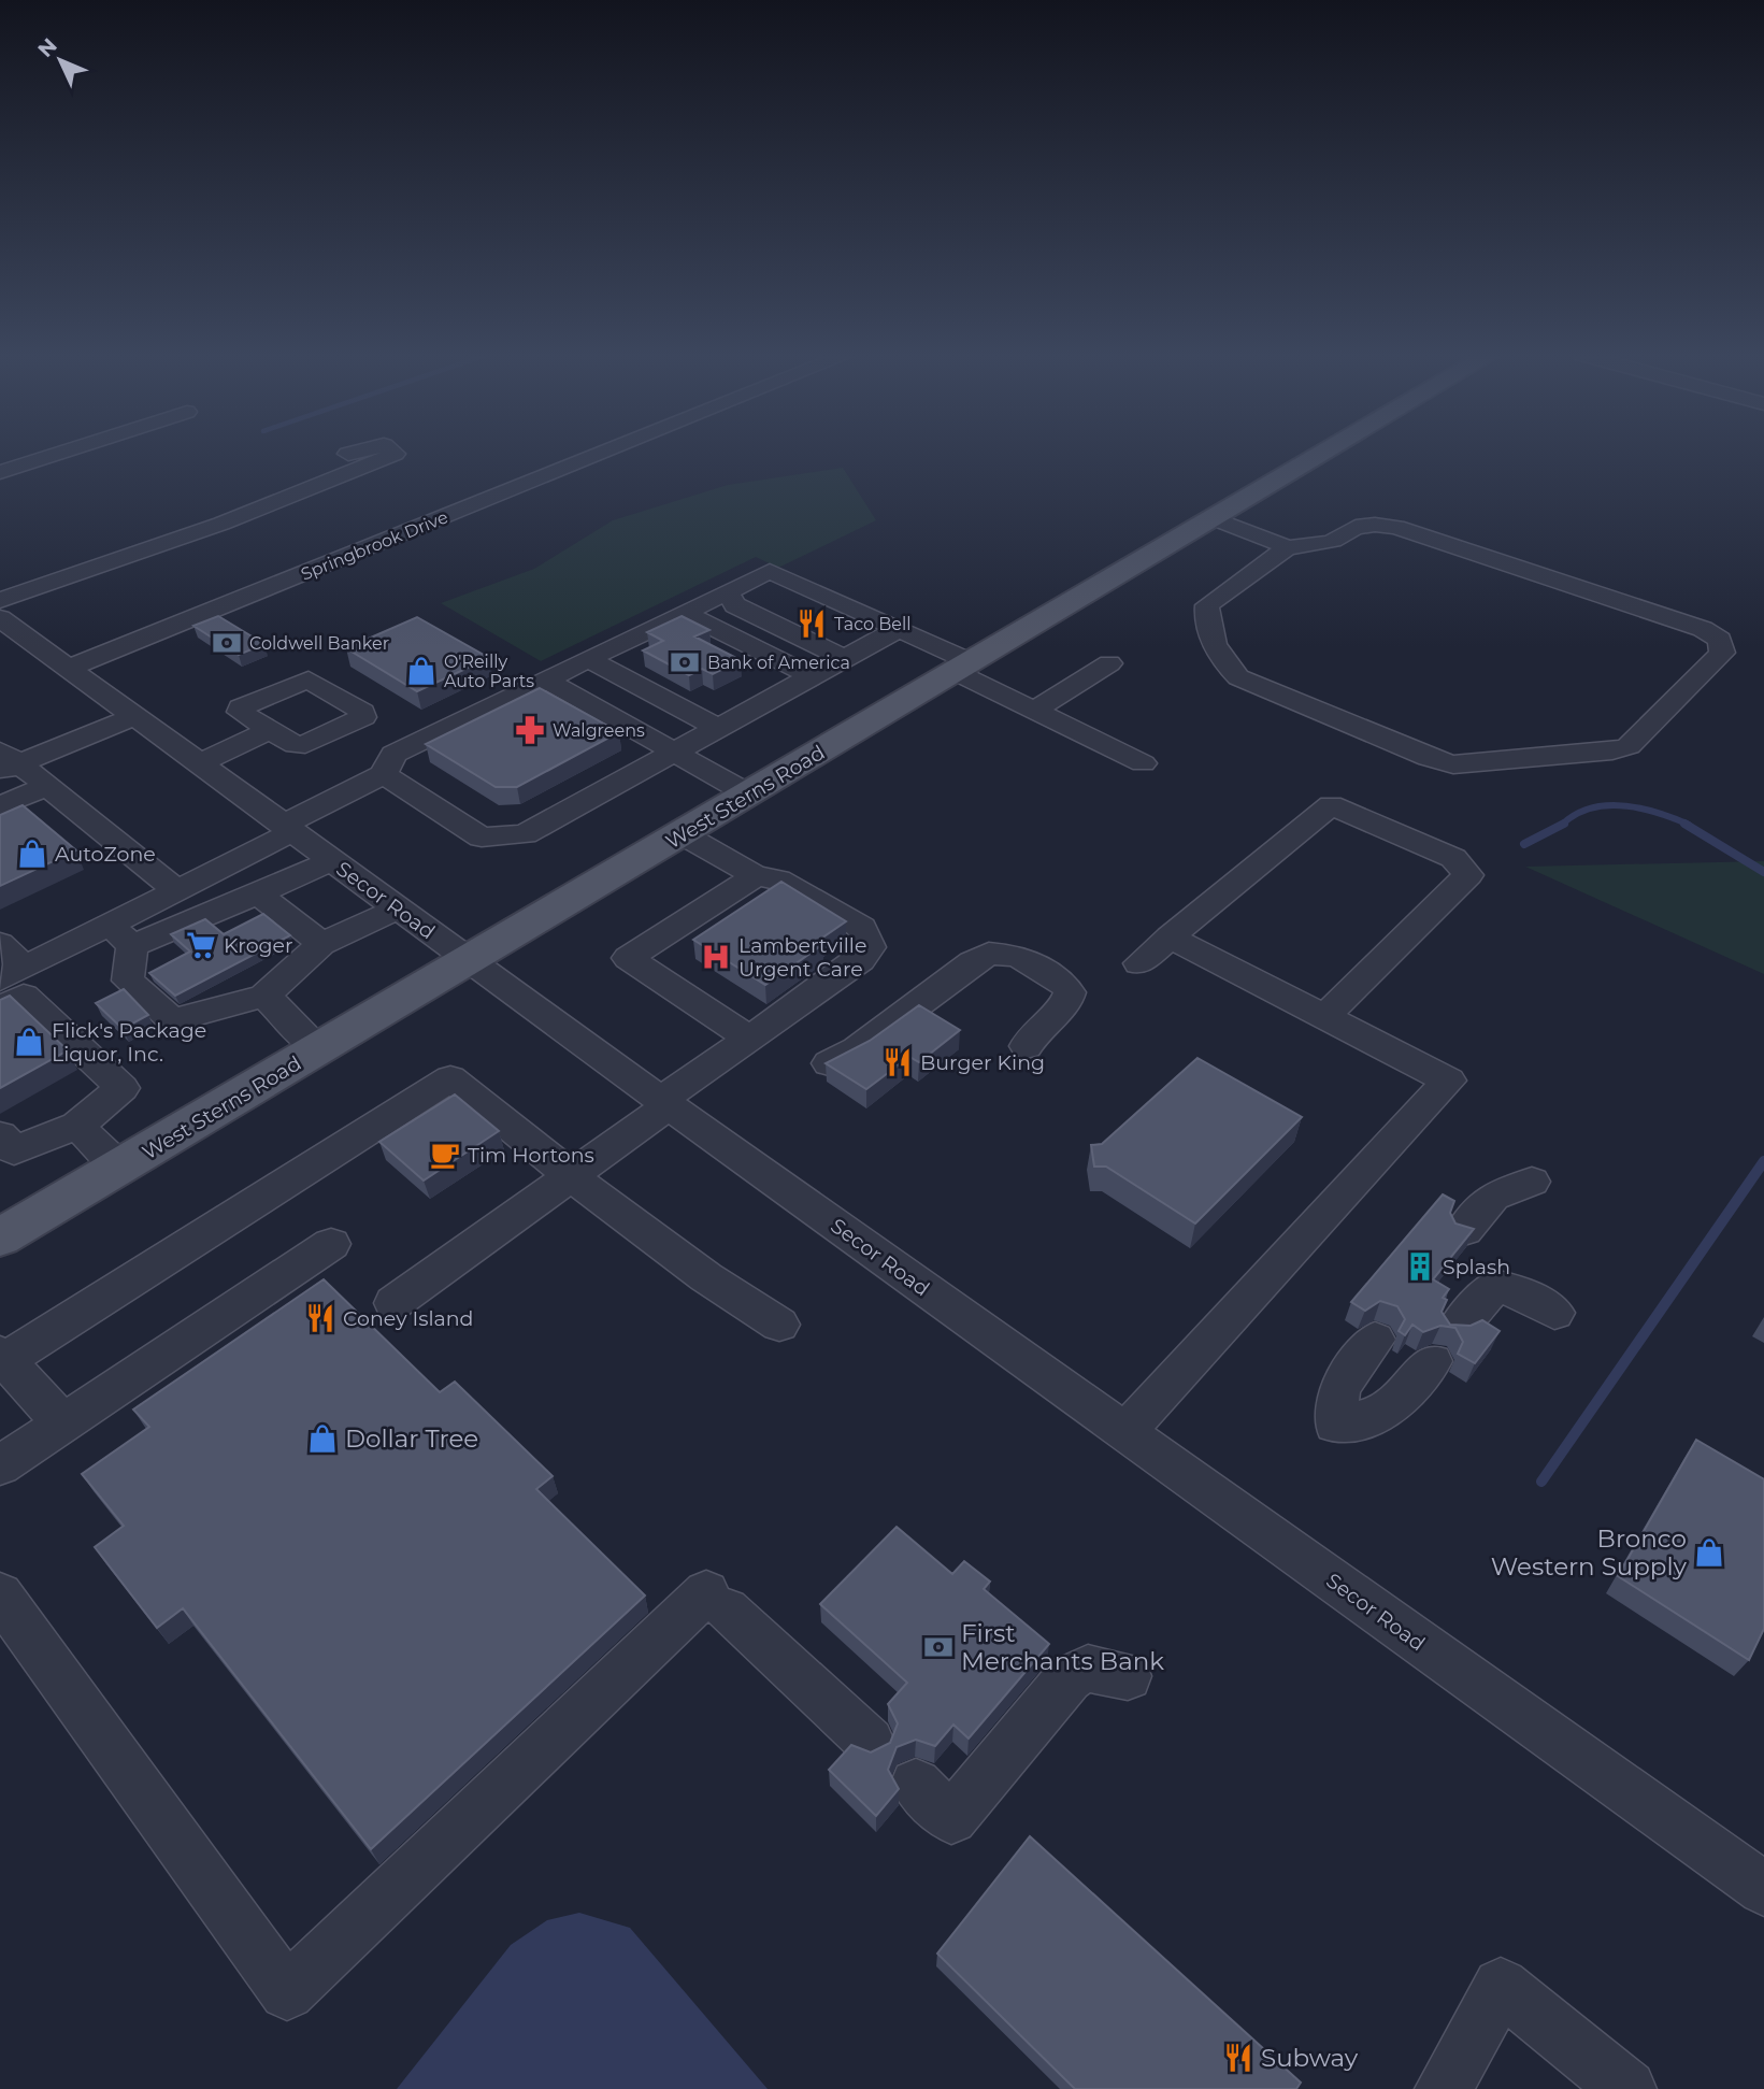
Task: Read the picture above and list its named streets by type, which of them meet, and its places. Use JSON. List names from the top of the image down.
{
  "streets": {
    "main road": ["West Sterns Road"],
    "street": ["Springbrook Drive", "Secor Road"]
  },
  "crossings": [
    ["Springbrook Drive", "Secor Road"],
    ["West Sterns Road", "Secor Road"]
  ],
  "places": {
    "restaurant": [
      "Taco Bell",
      "Burger King",
      "Coney Island",
      "Subway"
    ],
    "bank": ["Coldwell Banker", "Bank of America", "First Merchants Bank"],
    "shop": [
      "O'Reilly Auto Parts",
      "AutoZone",
      "Flick's Package Liquor, Inc.",
      "Dollar Tree",
      "Bronco Western Supply"
    ],
    "pharmacy": ["Walgreens"],
    "supermarket": ["Kroger"],
    "hospital": ["Lambertville Urgent Care"],
    "cafe": ["Tim Hortons"],
    "building": ["Splash"]
  },
  "north": "top left"
}
